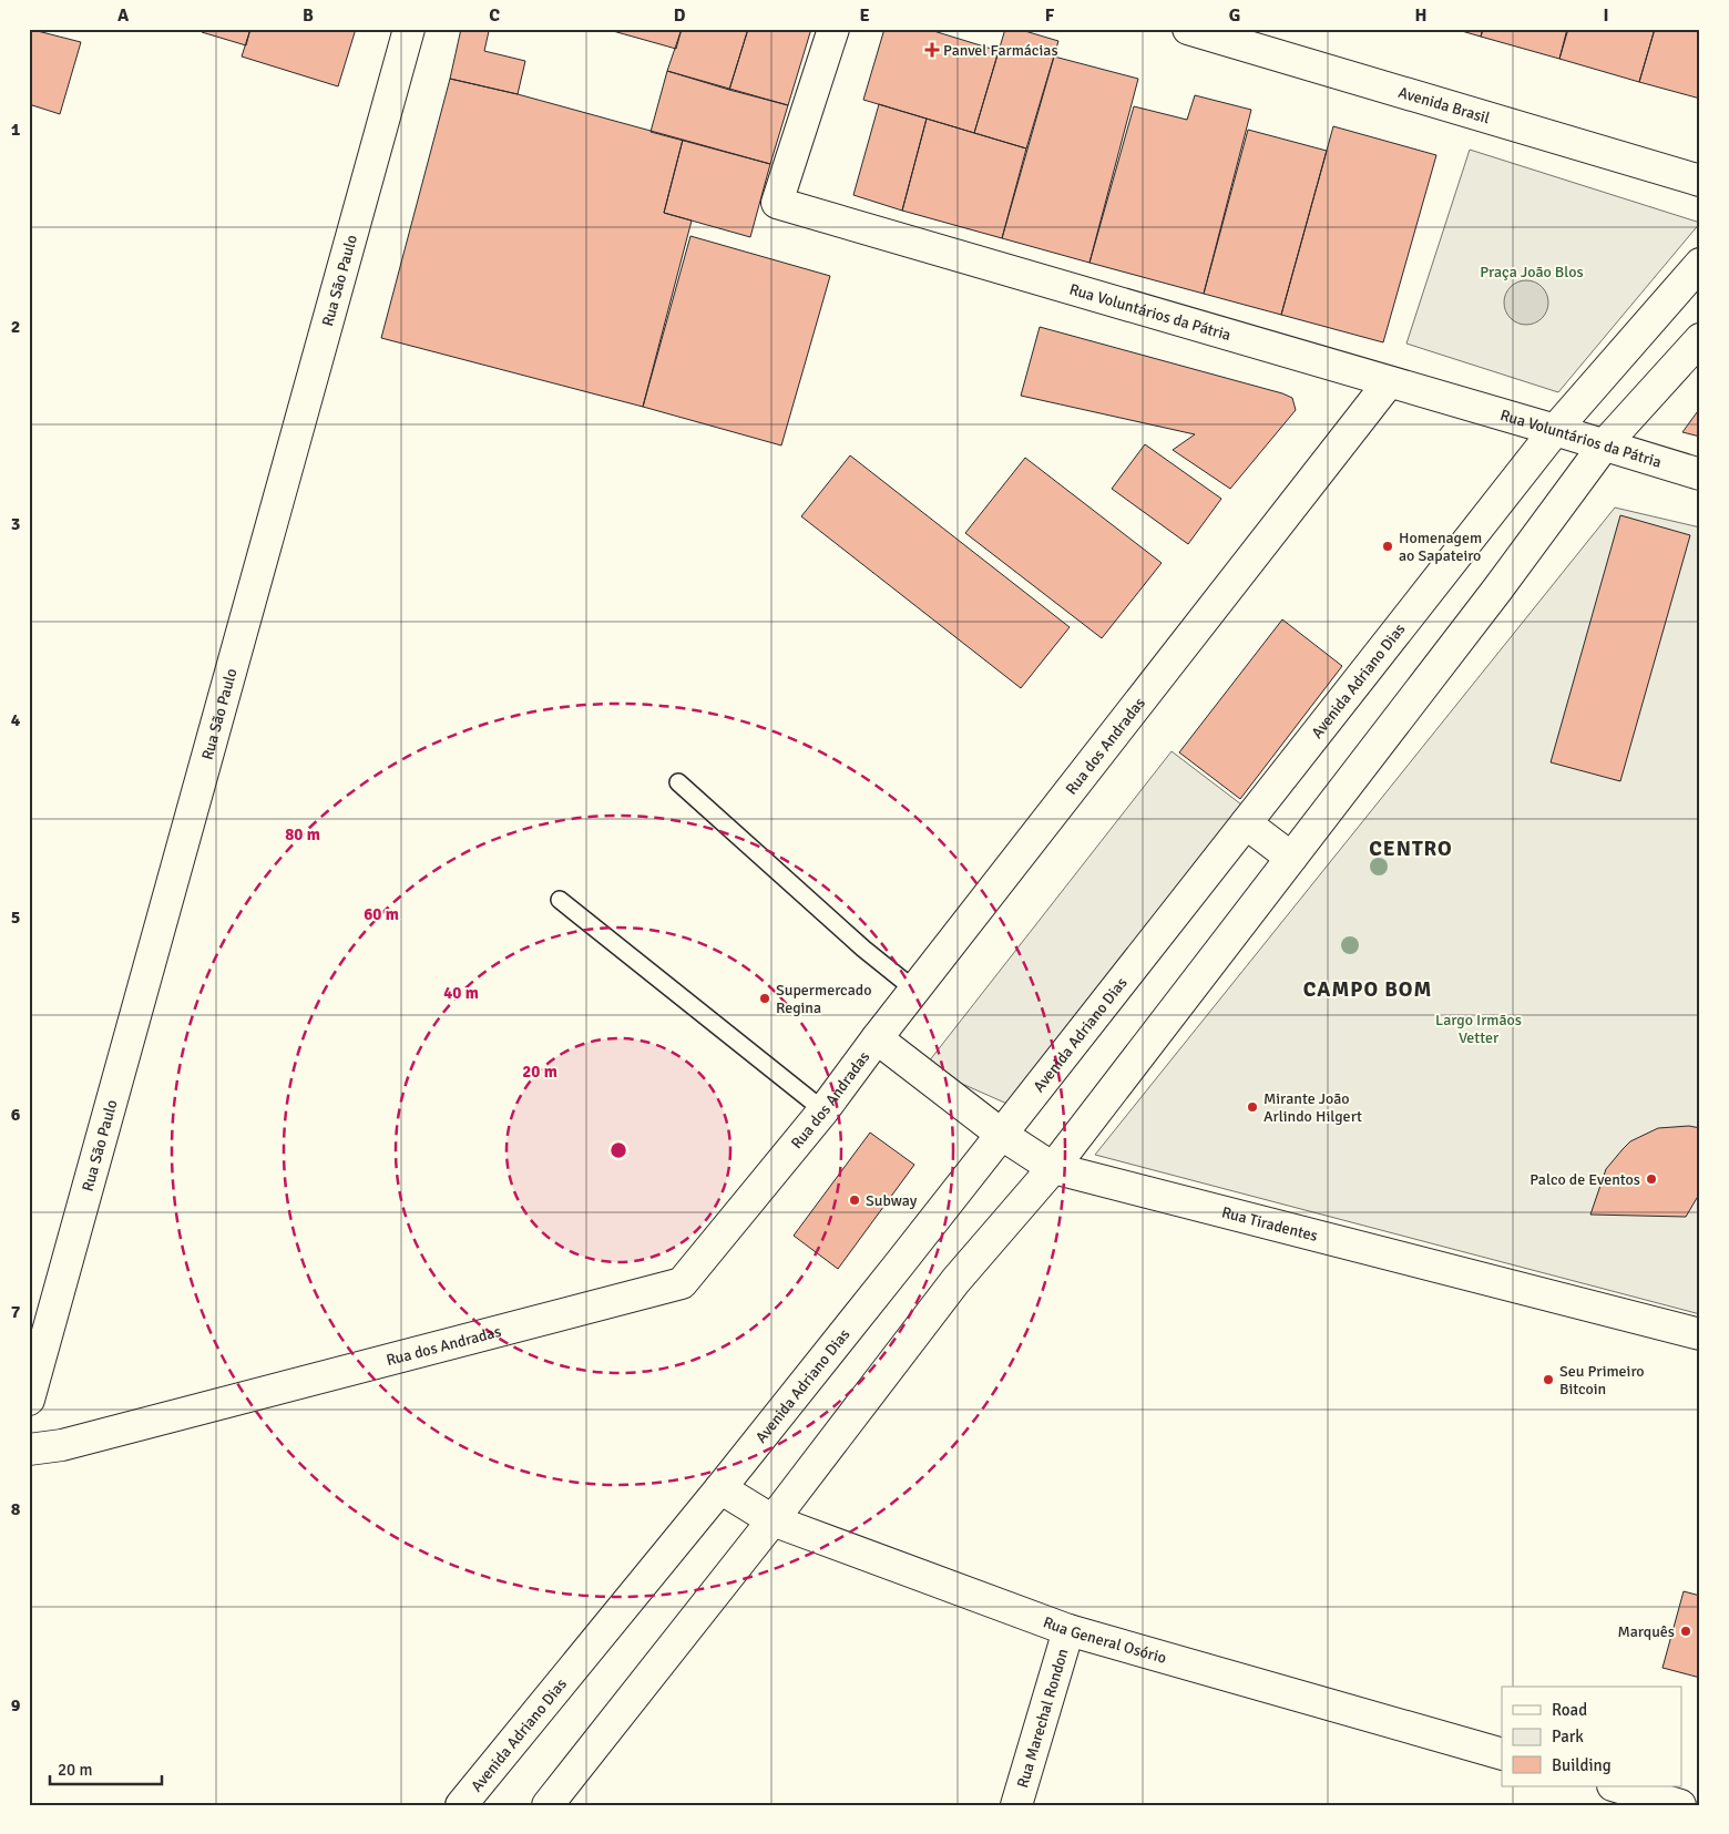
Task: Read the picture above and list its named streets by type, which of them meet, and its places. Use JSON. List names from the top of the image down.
{
  "streets": {
    "street": [
      "Avenida Brasil",
      "Rua São Paulo",
      "Rua Voluntários da Pátria",
      "Avenida Adriano Dias",
      "Rua dos Andradas",
      "Rua Tiradentes",
      "Rua General Osório",
      "Rua Marechal Rondon"
    ]
  },
  "crossings": [
    ["Rua Voluntários da Pátria", "Avenida Adriano Dias"],
    ["Rua Voluntários da Pátria", "Rua dos Andradas"],
    ["Avenida Adriano Dias", "Rua Tiradentes"],
    ["Avenida Adriano Dias", "Rua General Osório"],
    ["Rua dos Andradas", "Rua Tiradentes"],
    ["Rua General Osório", "Rua Marechal Rondon"]
  ],
  "districts": ["CENTRO", "CAMPO BOM"],
  "parks": ["Praça João Blos", "Largo Irmãos Vetter"],
  "places": {
    "health": ["Panvel Farmácias"],
    "other": [
      "Homenagem ao Sapateiro",
      "Supermercado Regina",
      "Mirante João Arlindo Hilgert",
      "Palco de Eventos",
      "Subway",
      "Seu Primeiro Bitcoin",
      "Marquês"
    ]
  },
  "legend": ["Road", "Park", "Building"],
  "scale_bar": "20 m",
  "grid": {
    "columns": [
      "A",
      "B",
      "C",
      "D",
      "E",
      "F",
      "G",
      "H",
      "I"
    ],
    "rows": [
      "1",
      "2",
      "3",
      "4",
      "5",
      "6",
      "7",
      "8",
      "9"
    ]
  },
  "rings": [
    "80 m",
    "60 m",
    "40 m",
    "20 m"
  ]
}
